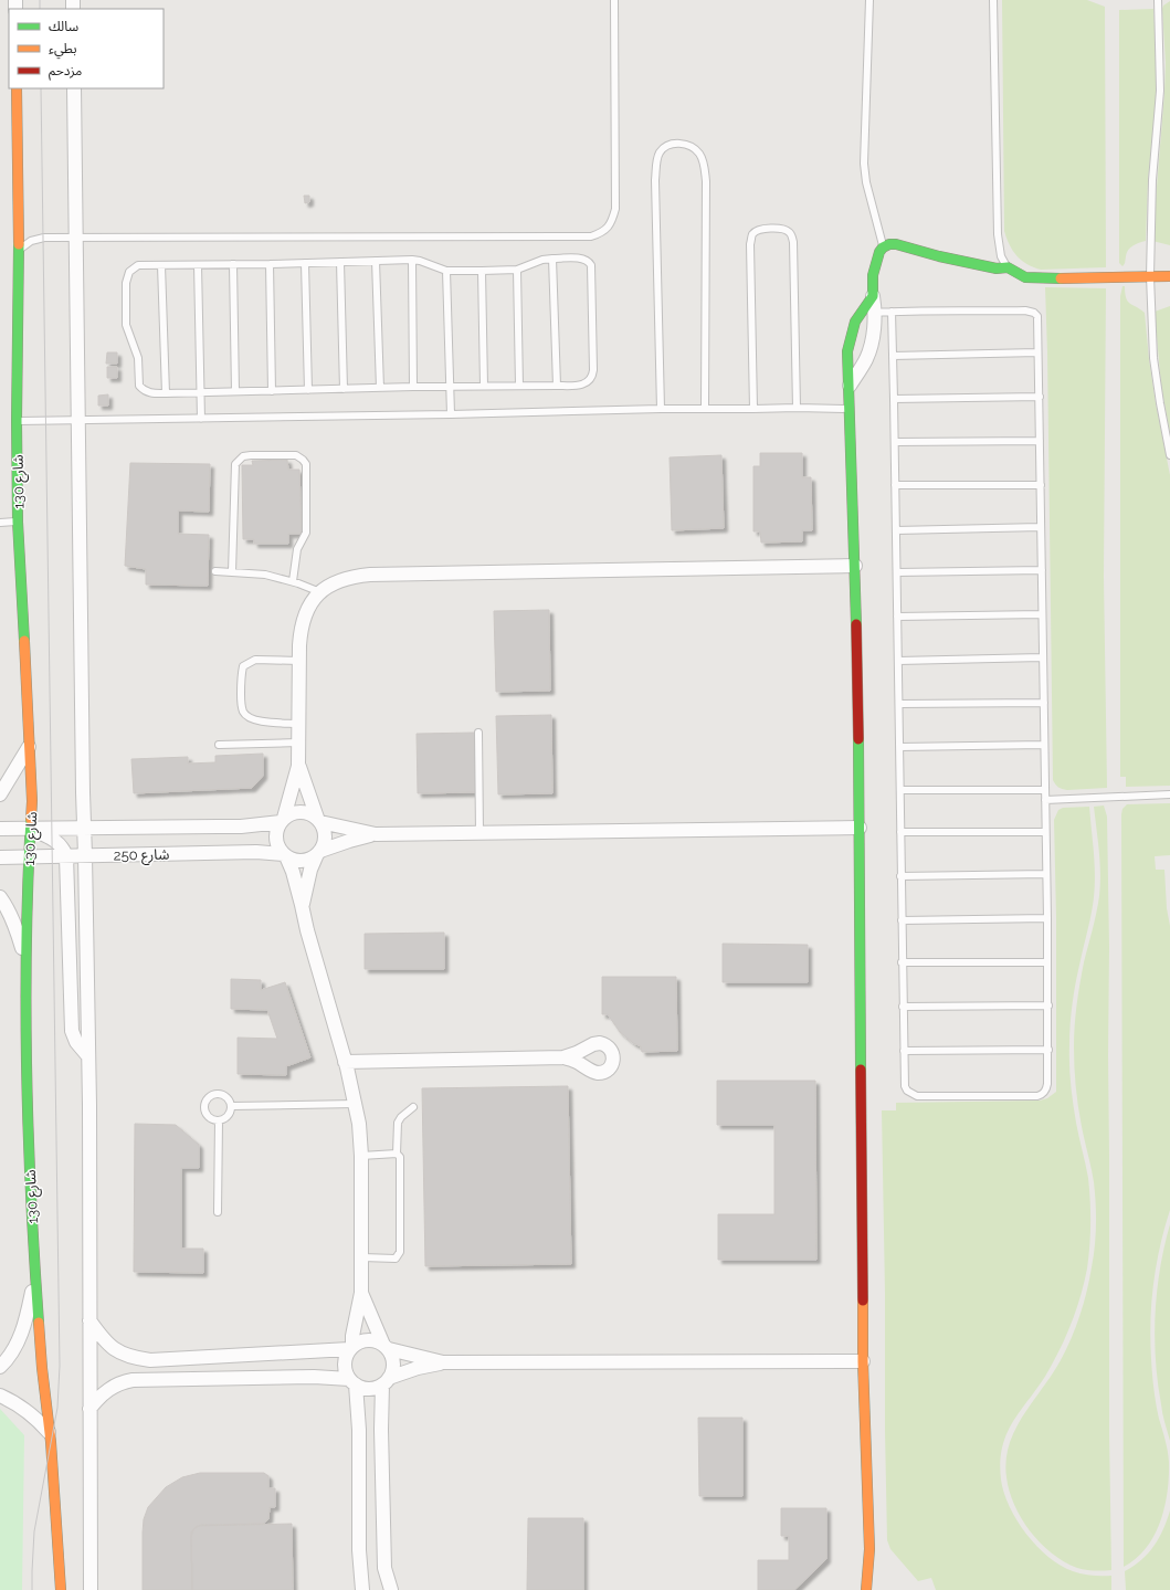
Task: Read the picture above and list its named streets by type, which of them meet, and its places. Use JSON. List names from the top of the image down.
{
  "streets": {
    "street": ["شارع 130", "شارع 250"]
  },
  "crossings": [
    ["شارع 130", "شارع 250"]
  ],
  "legend": ["سالك", "بطيء", "مزدحم"]
}
